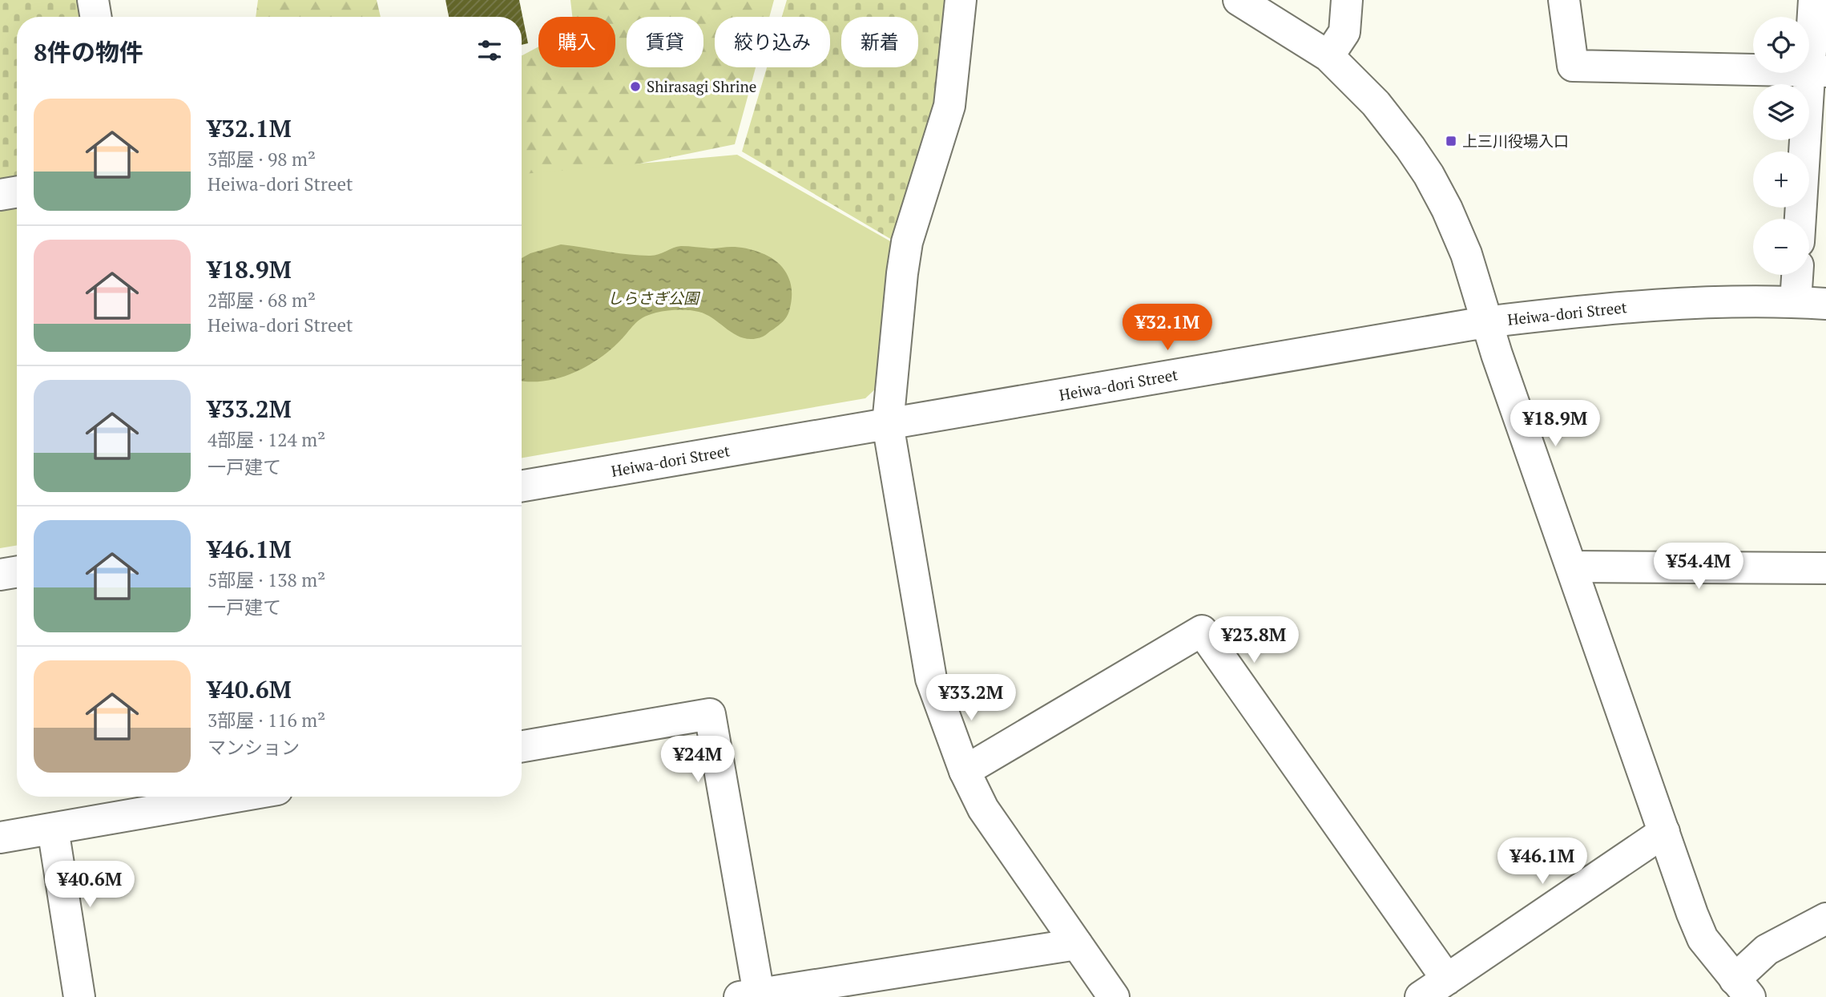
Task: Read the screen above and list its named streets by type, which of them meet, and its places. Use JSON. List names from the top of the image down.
{
  "streets": {
    "street": ["Heiwa-dori Street"]
  },
  "parks": ["しらさぎ公園"],
  "places": {
    "other": ["Shirasagi Shrine"],
    "transit": ["上三川役場入口"]
  },
  "page": {
    "map_buttons": ["+", "−"],
    "chip": [
      "購入",
      "賃貸",
      "絞り込み",
      "新着"
    ],
    "heading": "8件の物件",
    "list": [
      {
        "name": "¥32.1M",
        "note": "3部屋 · 98 m² · Heiwa-dori Street"
      },
      {
        "name": "¥18.9M",
        "note": "2部屋 · 68 m² · Heiwa-dori Street"
      },
      {
        "name": "¥33.2M",
        "note": "4部屋 · 124 m² · 一戸建て"
      },
      {
        "name": "¥46.1M",
        "note": "5部屋 · 138 m² · 一戸建て"
      },
      {
        "name": "¥40.6M",
        "note": "3部屋 · 116 m² · マンション"
      }
    ],
    "price": [
      "¥32.1M",
      "¥18.9M",
      "¥54.4M",
      "¥23.8M",
      "¥33.2M",
      "¥24M",
      "¥46.1M",
      "¥40.6M"
    ]
  }
}
